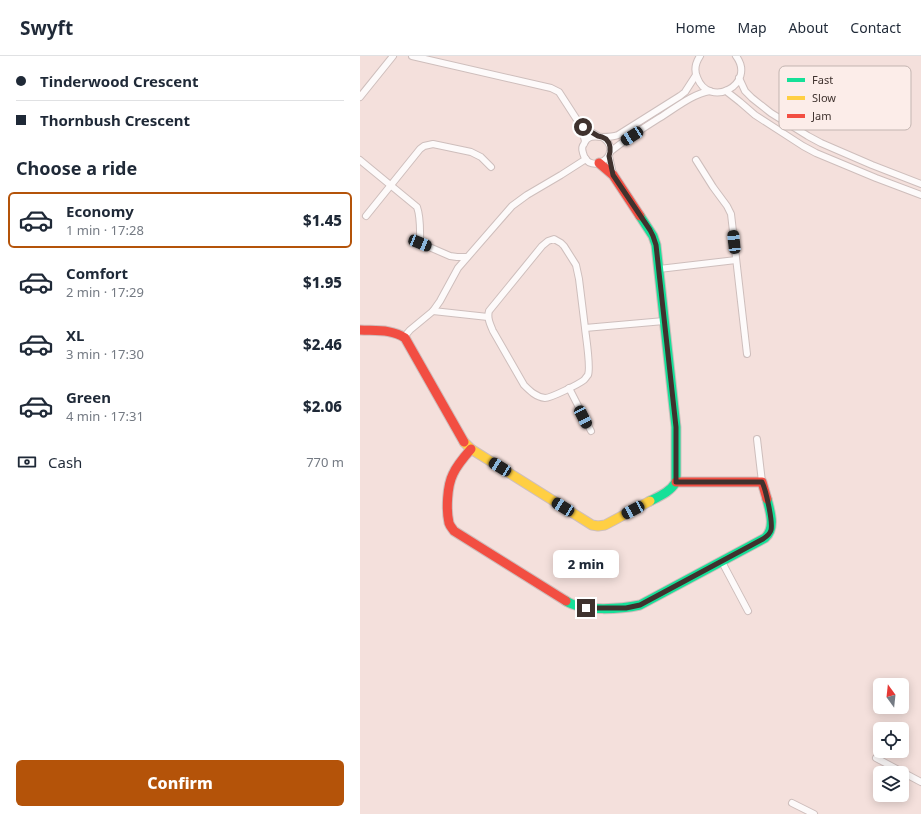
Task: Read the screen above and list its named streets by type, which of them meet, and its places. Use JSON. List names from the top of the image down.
{
  "legend": ["Fast", "Slow", "Jam"],
  "north": "top",
  "page": {
    "header": "Swyft",
    "nav": [
      "Home",
      "Map",
      "About",
      "Contact"
    ],
    "banner": ["Tinderwood Crescent", "Thornbush Crescent"],
    "heading": "Choose a ride",
    "list": [
      {
        "name": "Economy",
        "note": "1 min · 17:28",
        "value": "$1.45"
      },
      {
        "name": "Comfort",
        "note": "2 min · 17:29",
        "value": "$1.95"
      },
      {
        "name": "XL",
        "note": "3 min · 17:30",
        "value": "$2.46"
      },
      {
        "name": "Green",
        "note": "4 min · 17:31",
        "value": "$2.06"
      }
    ],
    "pay": ["Cash", "770 m"],
    "bubble": "2 min",
    "buttons": "Confirm"
  }
}
